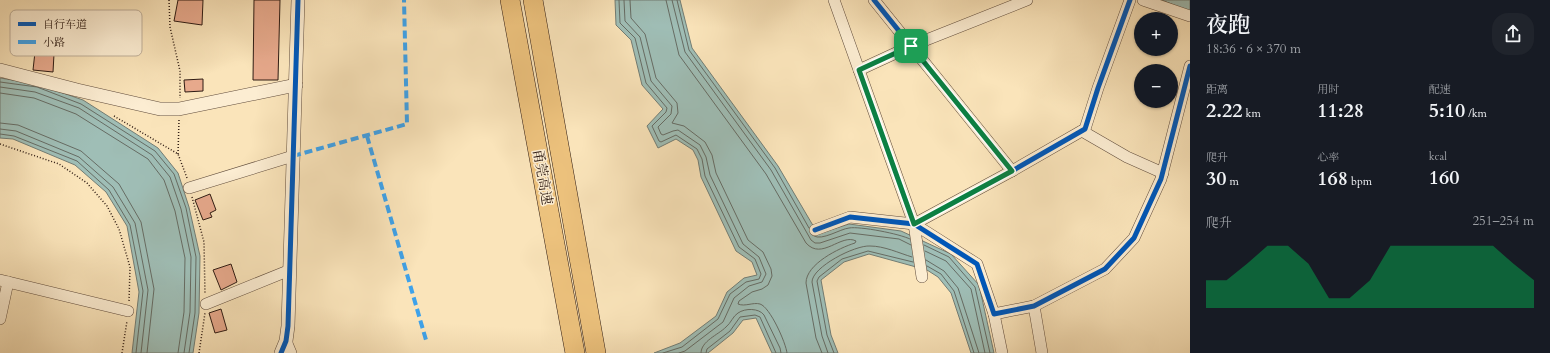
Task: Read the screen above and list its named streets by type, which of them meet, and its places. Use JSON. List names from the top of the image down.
{
  "streets": {
    "highway": ["甬莞高速"]
  },
  "legend": ["自行车道", "小路"],
  "page": {
    "heading": ["夜跑", "18:36 · 6 × 370 m"],
    "map_buttons": ["+", "−"],
    "stats": [
      ["距离", "2.22 km"],
      ["用时", "11:28"],
      ["配速", "5:10 /km"],
      ["爬升", "30 m"],
      ["心率", "168 bpm"],
      ["kcal", "160"]
    ],
    "chart": ["爬升", "251–254 m"]
  }
}
